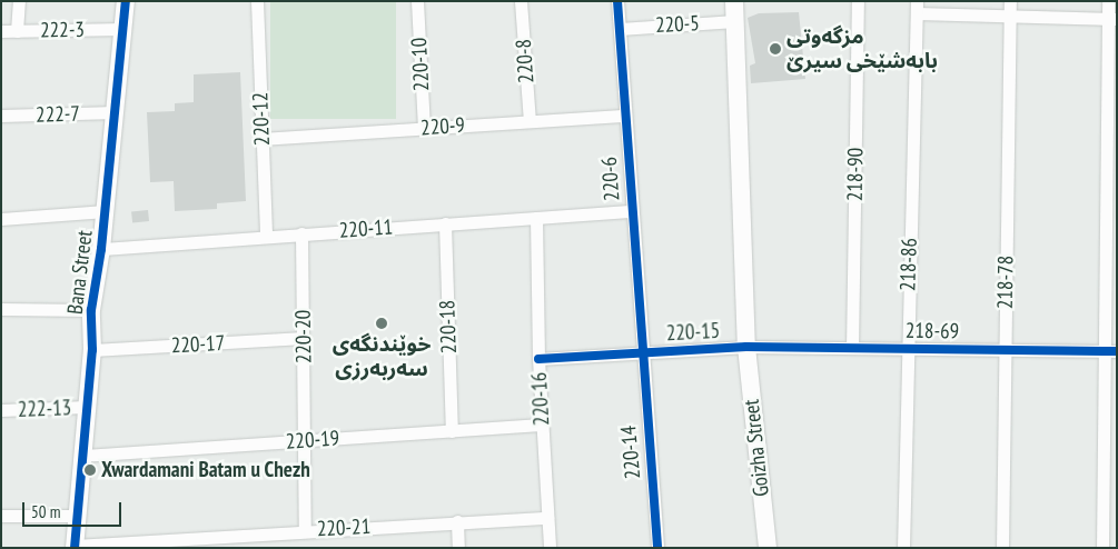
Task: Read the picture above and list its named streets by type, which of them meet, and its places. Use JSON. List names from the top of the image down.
{
  "streets": {
    "street": [
      "220-5",
      "222-3",
      "220-8",
      "220-10",
      "222-7",
      "220-12",
      "220-9",
      "218-90",
      "220-6",
      "220-11",
      "218-86",
      "Bana Street",
      "218-78",
      "220-18",
      "218-69",
      "220-15",
      "220-20",
      "220-17",
      "220-16",
      "222-13",
      "220-19",
      "Goizha Street",
      "220-14",
      "220-21"
    ]
  },
  "crossings": [
    ["220-5", "220-6"],
    ["220-5", "Goizha Street"],
    ["222-3", "Bana Street"],
    ["220-8", "220-9"],
    ["220-10", "220-9"],
    ["222-7", "Bana Street"],
    ["220-12", "220-9"],
    ["220-12", "220-11"],
    ["220-9", "220-6"],
    ["218-90", "218-69"],
    ["220-6", "220-11"],
    ["220-6", "220-15"],
    ["220-6", "220-14"],
    ["220-11", "Bana Street"],
    ["220-11", "220-18"],
    ["220-11", "220-20"],
    ["220-11", "220-16"],
    ["218-86", "218-69"],
    ["Bana Street", "220-17"],
    ["Bana Street", "222-13"],
    ["Bana Street", "220-19"],
    ["Bana Street", "220-21"],
    ["218-78", "218-69"],
    ["220-18", "220-19"],
    ["218-69", "220-15"],
    ["218-69", "Goizha Street"],
    ["220-15", "220-16"],
    ["220-15", "Goizha Street"],
    ["220-15", "220-14"],
    ["220-20", "220-17"],
    ["220-20", "220-19"],
    ["220-20", "220-21"],
    ["220-16", "220-19"],
    ["220-16", "220-21"]
  ],
  "places": ["مزگه‌وتی بابەشێخی سیرێ", "خوێندنگەی سەربەرزی", "Xwardamani Batam u Chezh"],
  "scale_bar": "50 m"
}
